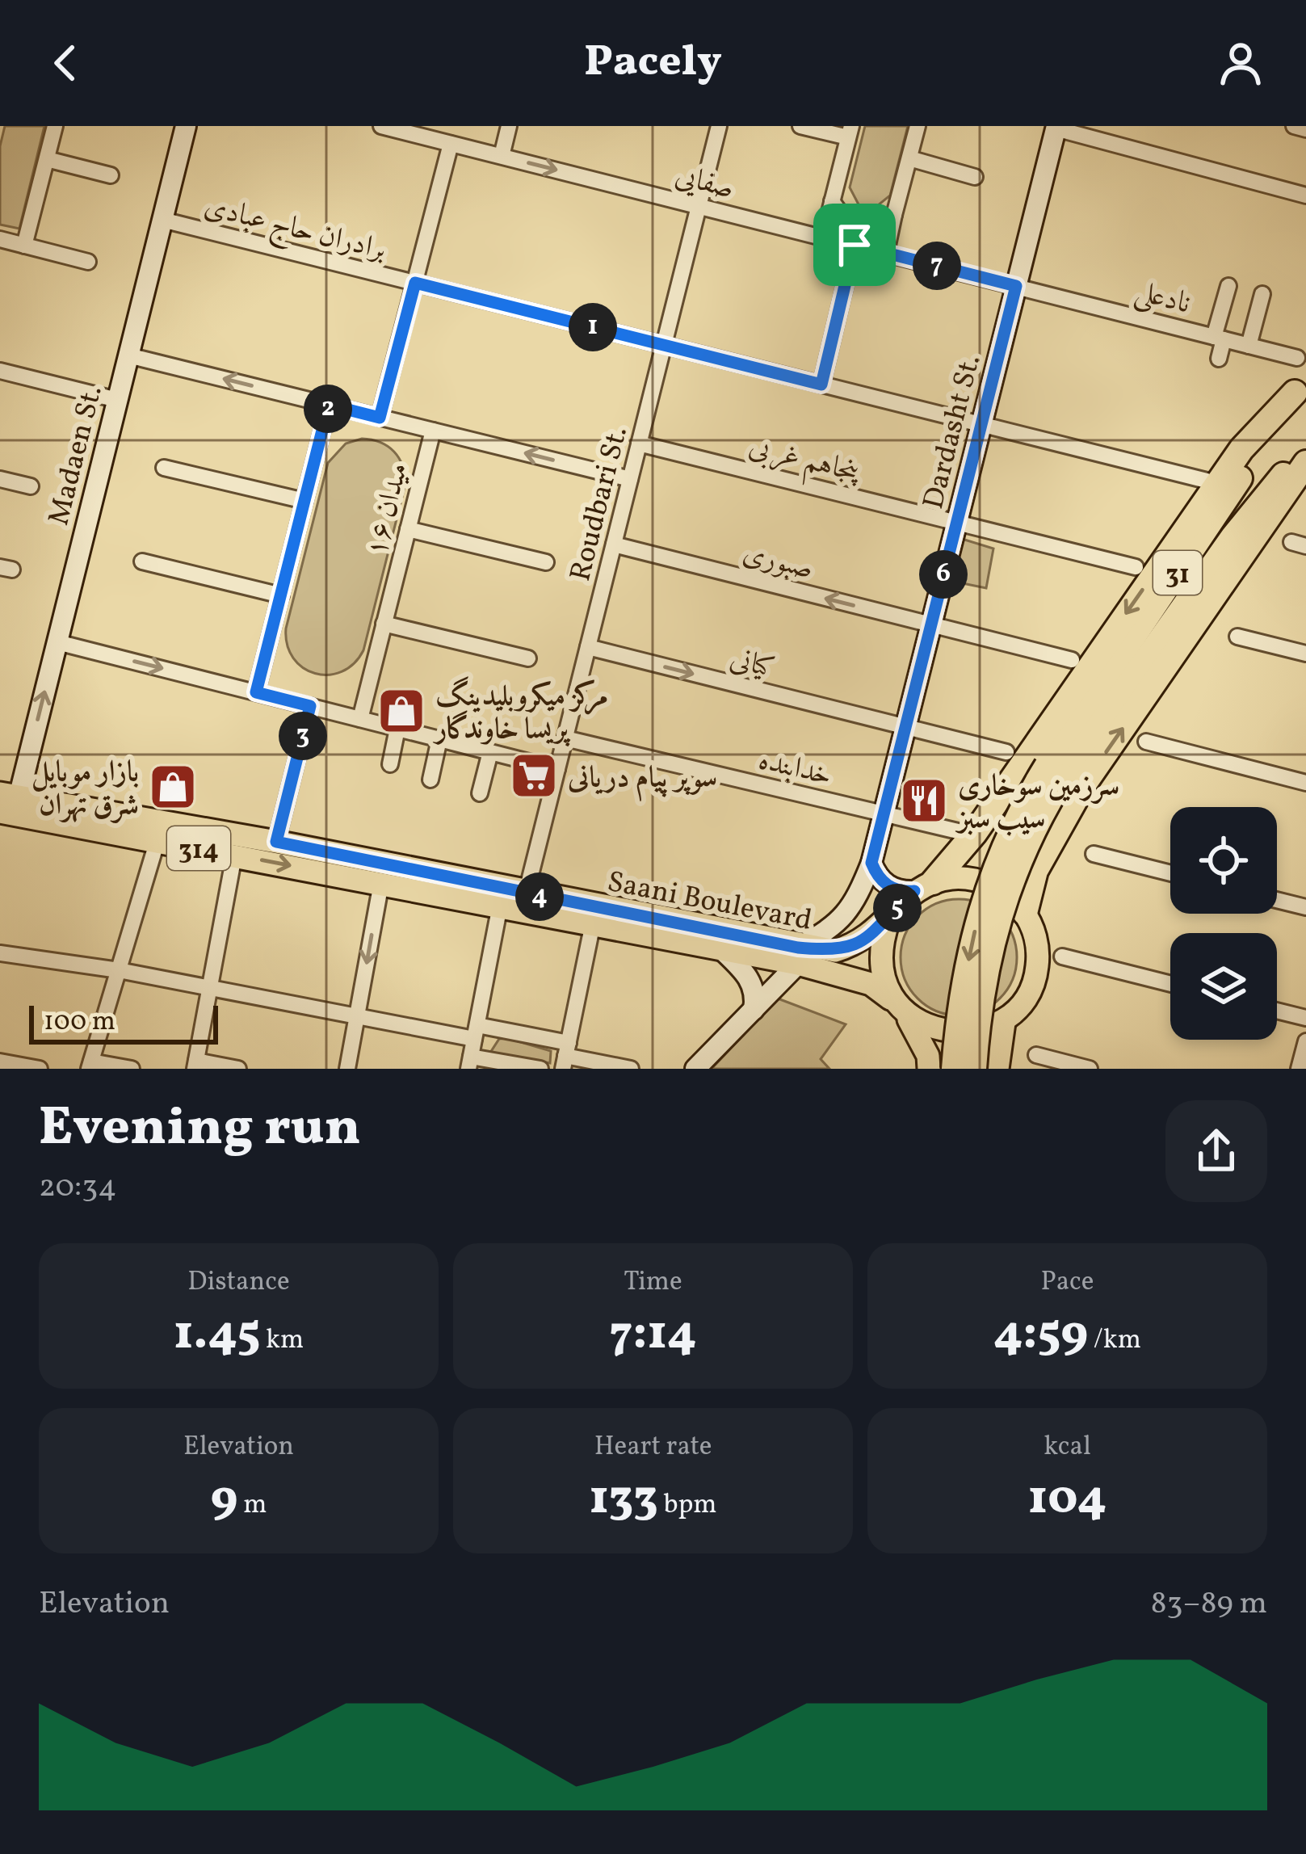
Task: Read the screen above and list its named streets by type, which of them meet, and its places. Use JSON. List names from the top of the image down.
{
  "streets": {
    "highway": ["31"],
    "main road": [
      "Dardasht St.",
      "Madaen St.",
      "314",
      "Saani Boulevard"
    ],
    "street": [
      "صفایی",
      "برادران حاج عبادی",
      "نادعلی",
      "پنجاهم غربی",
      "Roudbari St.",
      "میدان ۱۶",
      "صبوری",
      "کیانی",
      "خدابنده"
    ]
  },
  "crossings": [
    ["صفایی", "نادعلی"],
    ["صفایی", "Dardasht St."],
    ["صفایی", "Roudbari St."],
    ["برادران حاج عبادی", "Dardasht St."],
    ["برادران حاج عبادی", "Madaen St."],
    ["برادران حاج عبادی", "Roudbari St."],
    ["نادعلی", "Dardasht St."],
    ["نادعلی", "31"],
    ["Dardasht St.", "پنجاهم غربی"],
    ["Dardasht St.", "صبوری"],
    ["Dardasht St.", "کیانی"],
    ["Dardasht St.", "خدابنده"],
    ["Dardasht St.", "Saani Boulevard"],
    ["Madaen St.", "میدان ۱۶"],
    ["Madaen St.", "Saani Boulevard"],
    ["پنجاهم غربی", "Roudbari St."],
    ["Roudbari St.", "صبوری"],
    ["Roudbari St.", "کیانی"],
    ["Roudbari St.", "خدابنده"],
    ["Roudbari St.", "Saani Boulevard"]
  ],
  "one_way": ["صبوری", "کیانی"],
  "places": {
    "shop": ["مرکز میکروبلیدینگ پریسا خاوندگار", "بازار موبایل شرق تهران"],
    "supermarket": ["سوپر پیام دریانی"],
    "restaurant": ["سرزمین سوخاری سیب سبز"]
  },
  "scale_bar": "100 m",
  "page": {
    "header": "Pacely",
    "pins": [
      "7",
      "1",
      "2",
      "6",
      "3",
      "4",
      "5"
    ],
    "scale": "100 m",
    "heading": ["Evening run", "20:34"],
    "stats": [
      ["Distance", "1.45 km"],
      ["Time", "7:14"],
      ["Pace", "4:59 /km"],
      ["Elevation", "9 m"],
      ["Heart rate", "133 bpm"],
      ["kcal", "104"]
    ],
    "chart": ["Elevation", "83–89 m"]
  }
}
